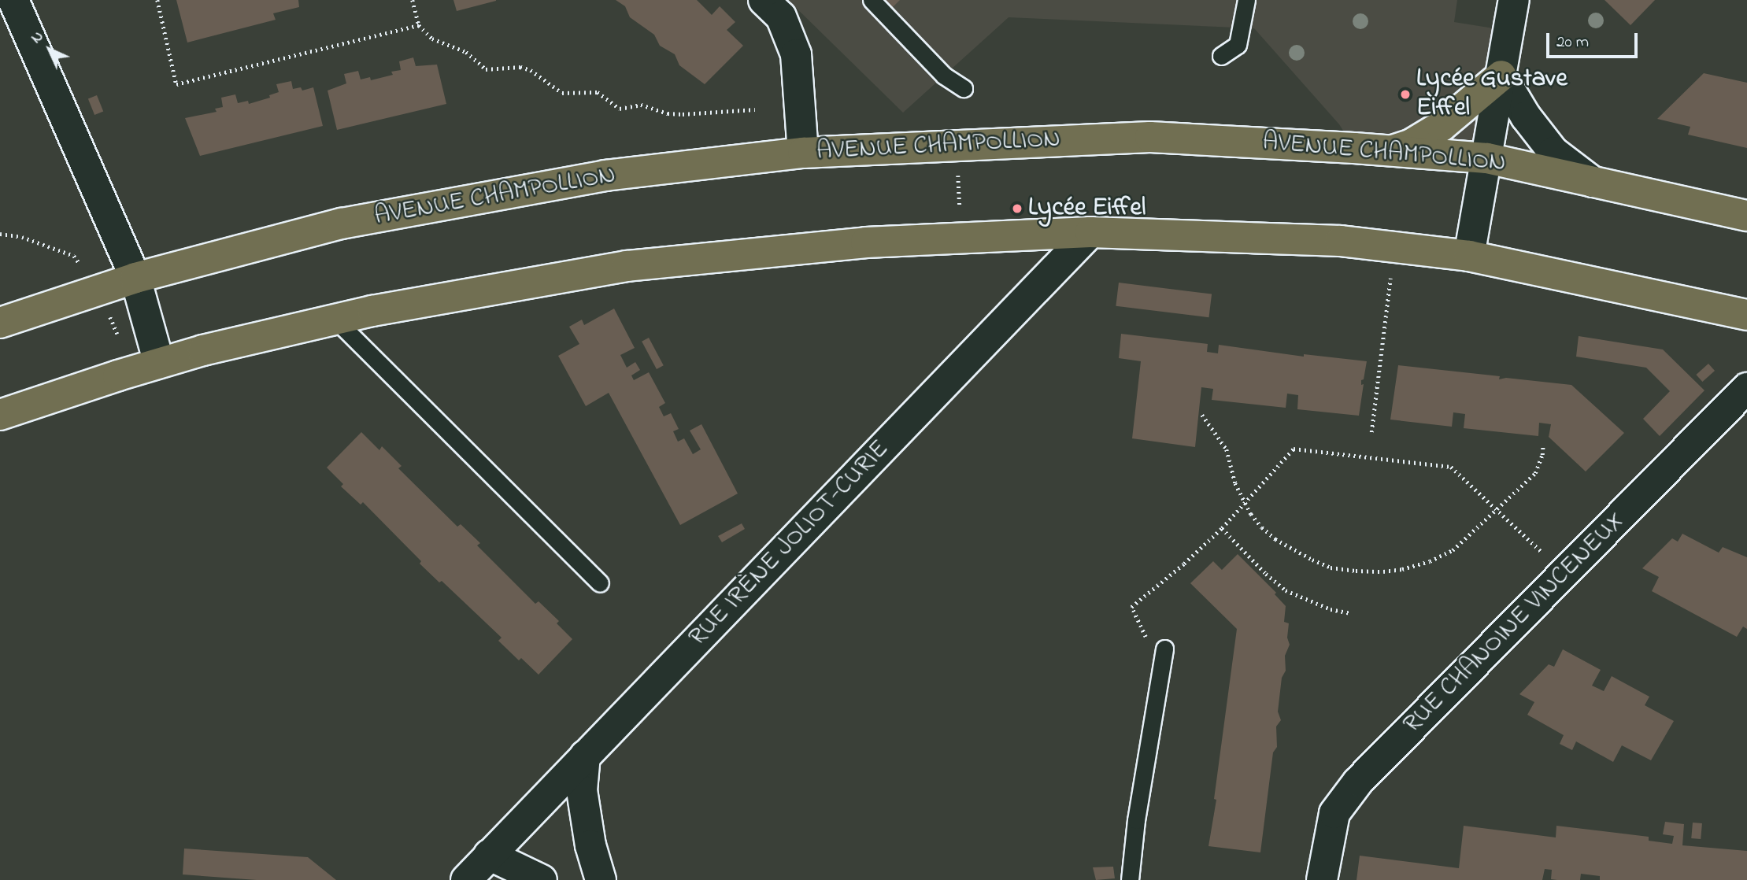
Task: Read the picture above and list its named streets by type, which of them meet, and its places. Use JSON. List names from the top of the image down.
{
  "streets": {
    "main road": ["AVENUE CHAMPOLLION"],
    "street": ["RUE IRÈNE JOLIOT-CURIE", "RUE CHANOINE VINCENEUX"]
  },
  "places": ["Lycée Gustave Eiffel", "Lycée Eiffel"],
  "scale_bar": "20 m",
  "north": "top left"
}
